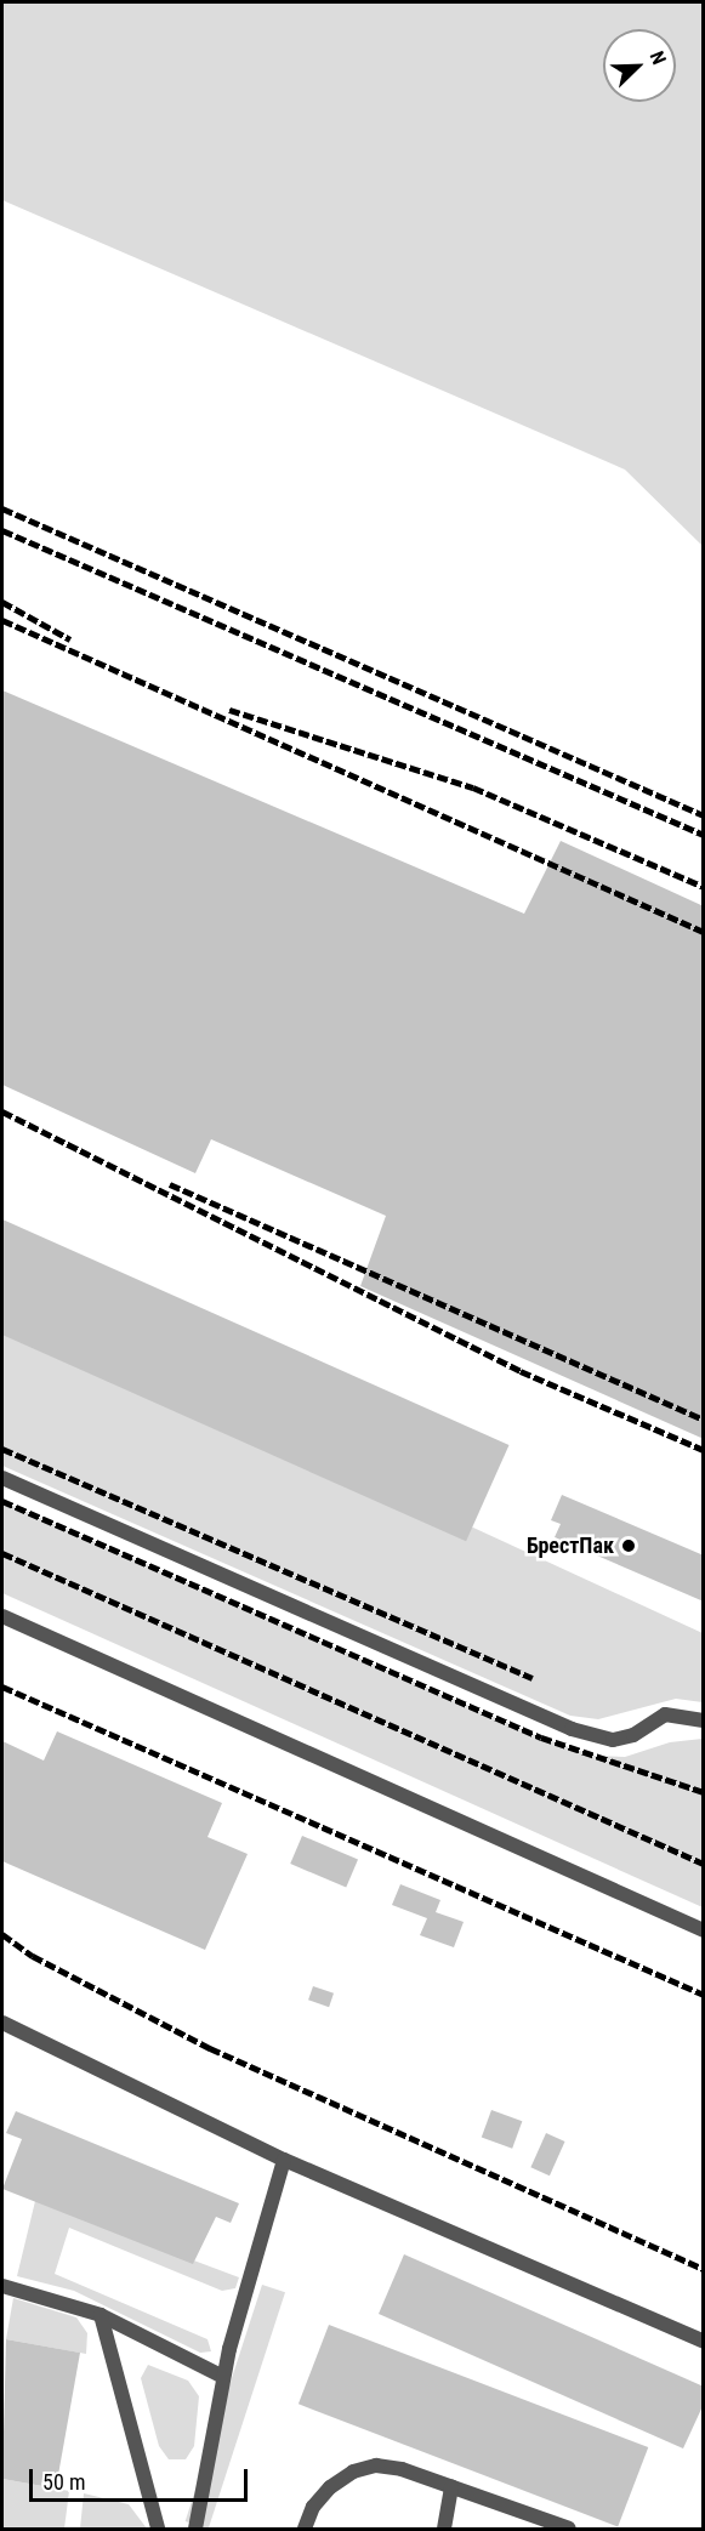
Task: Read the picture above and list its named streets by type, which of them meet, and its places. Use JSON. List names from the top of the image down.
{
  "places": ["БрестПак"],
  "scale_bar": "50 m",
  "north": "top right"
}
